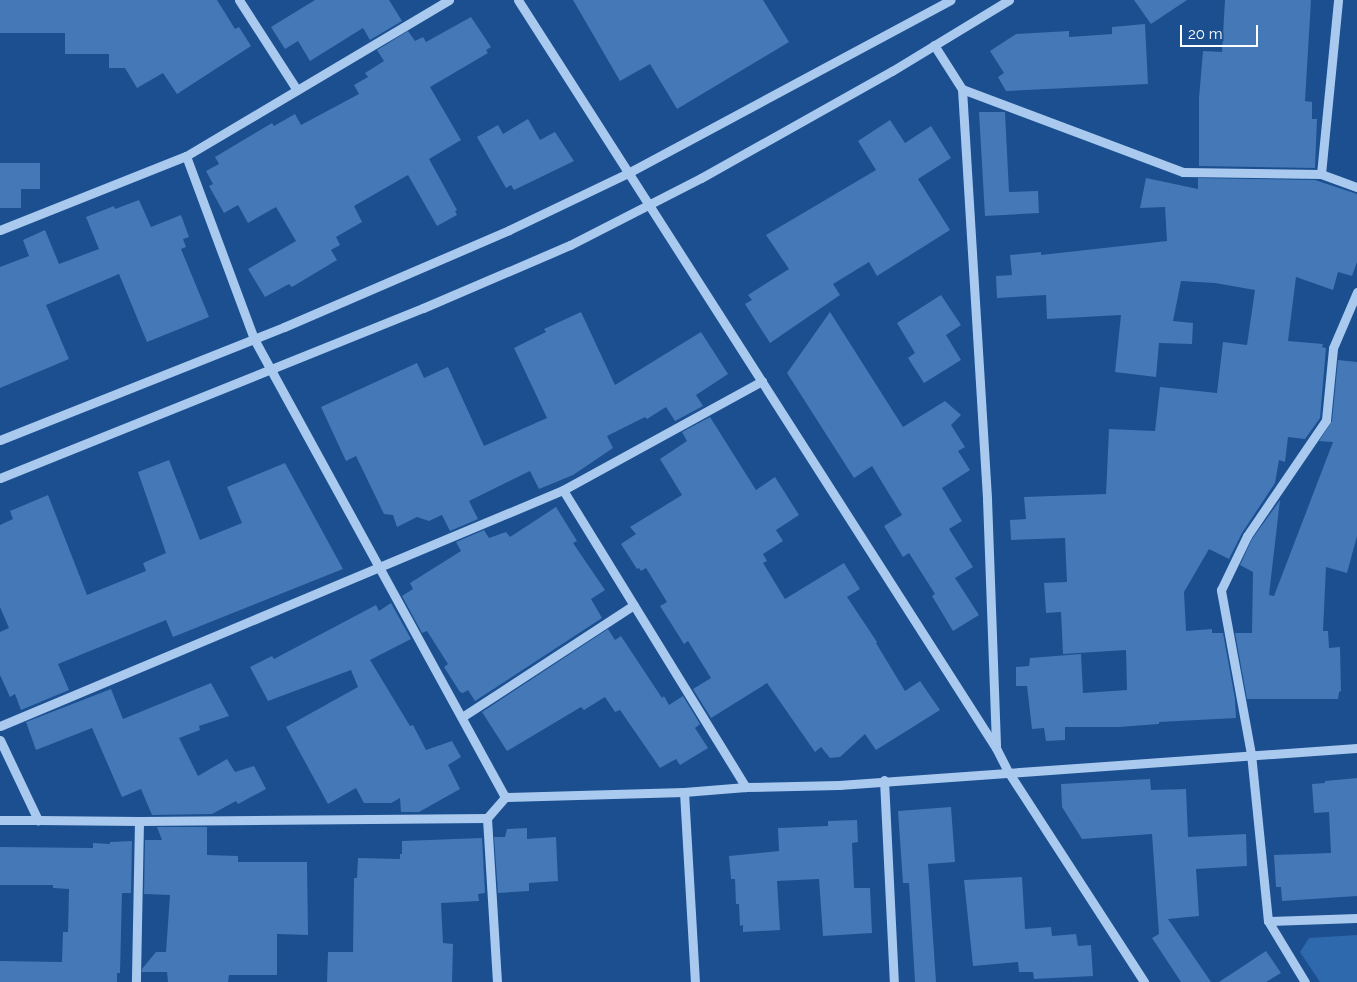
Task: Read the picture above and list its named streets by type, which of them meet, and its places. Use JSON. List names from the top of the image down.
{
  "scale_bar": "20 m"
}
